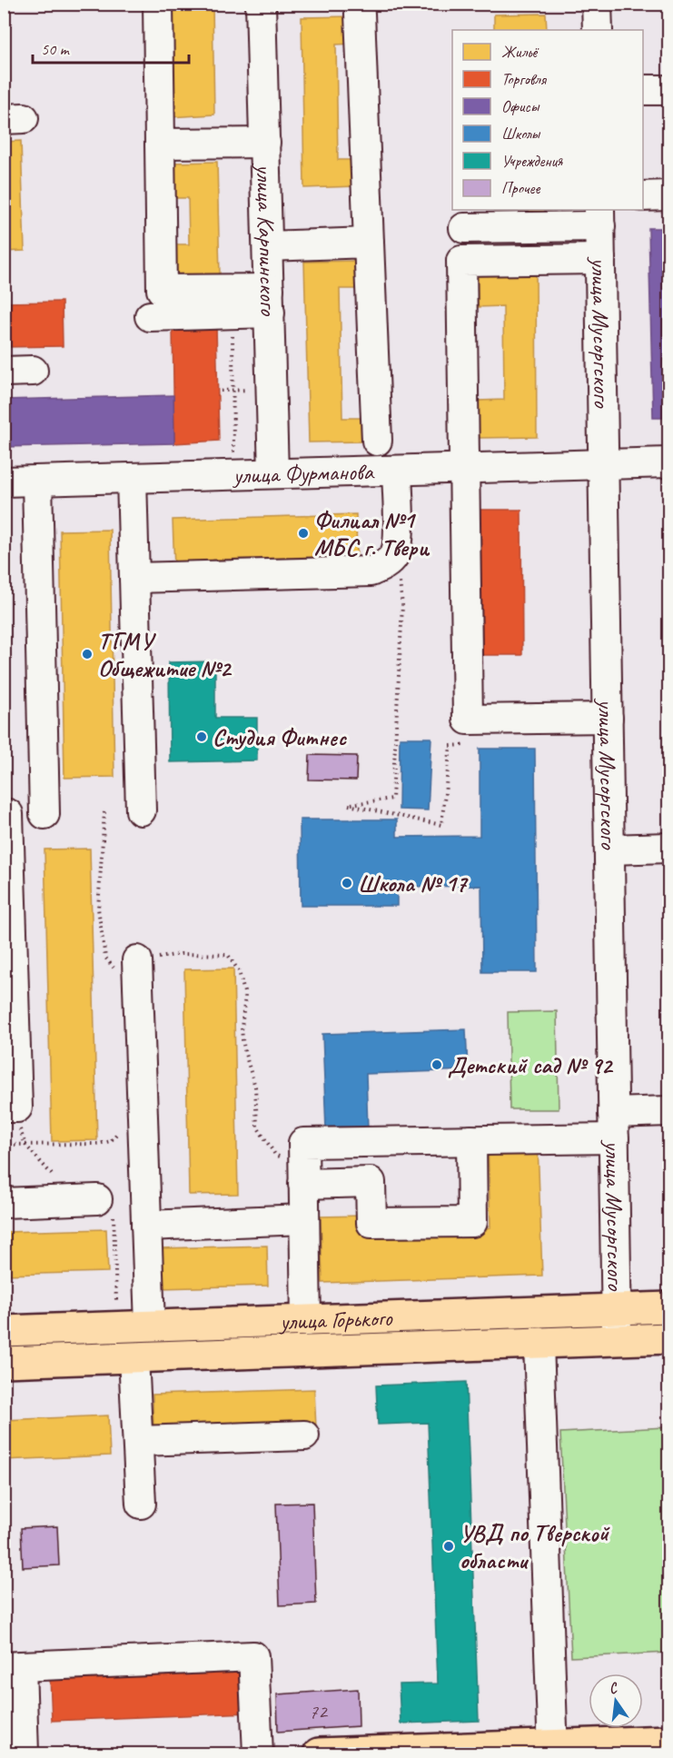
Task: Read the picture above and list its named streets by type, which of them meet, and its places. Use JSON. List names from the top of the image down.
{
  "streets": {
    "main road": ["улица Горького"],
    "street": ["улица Карпинского", "улица Мусоргского", "улица Фурманова"]
  },
  "crossings": [
    ["улица Карпинского", "улица Фурманова"],
    ["улица Мусоргского", "улица Фурманова"],
    ["улица Мусоргского", "улица Горького"]
  ],
  "places": [
    "Филиал №1 МБС г. Твери",
    "ТГМУ Общежитие №2",
    "Студия Фитнес",
    "Школа № 17",
    "Детский сад № 92",
    "УВД по Тверской области"
  ],
  "house_numbers": ["72"],
  "legend": [
    "Жильё",
    "Торговля",
    "Офисы",
    "Школы",
    "Учреждения",
    "Прочее"
  ],
  "scale_bar": "50 m",
  "north": "top"
}
